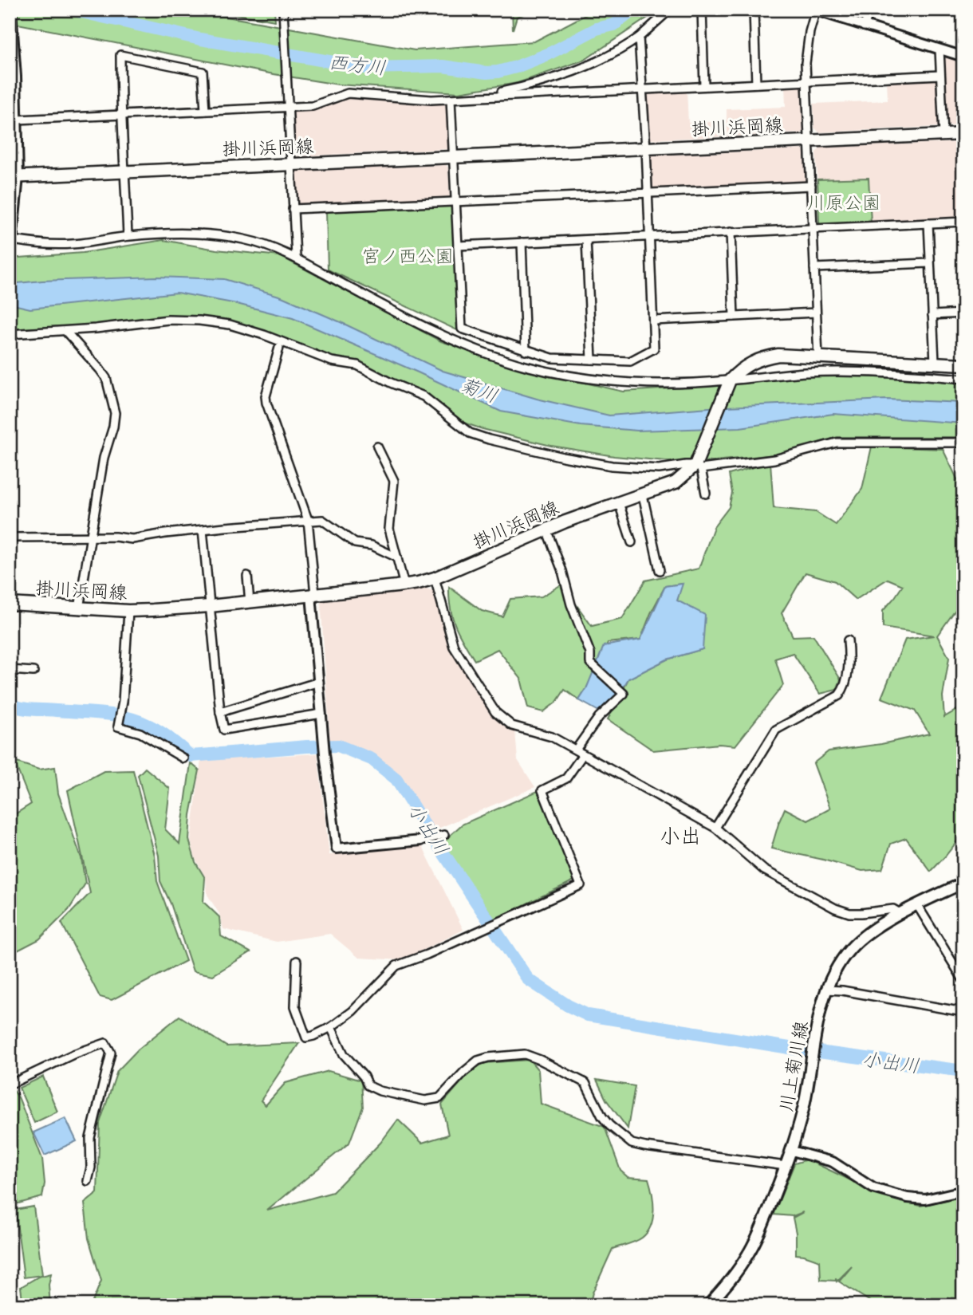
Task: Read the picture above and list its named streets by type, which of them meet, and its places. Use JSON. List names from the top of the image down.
{
  "streets": {
    "main road": ["掛川浜岡線", "川上菊川線"]
  },
  "districts": ["小出"],
  "water": ["西方川", "菊川", "小出川"],
  "parks": ["川原公園", "宮ノ西公園"]
}
